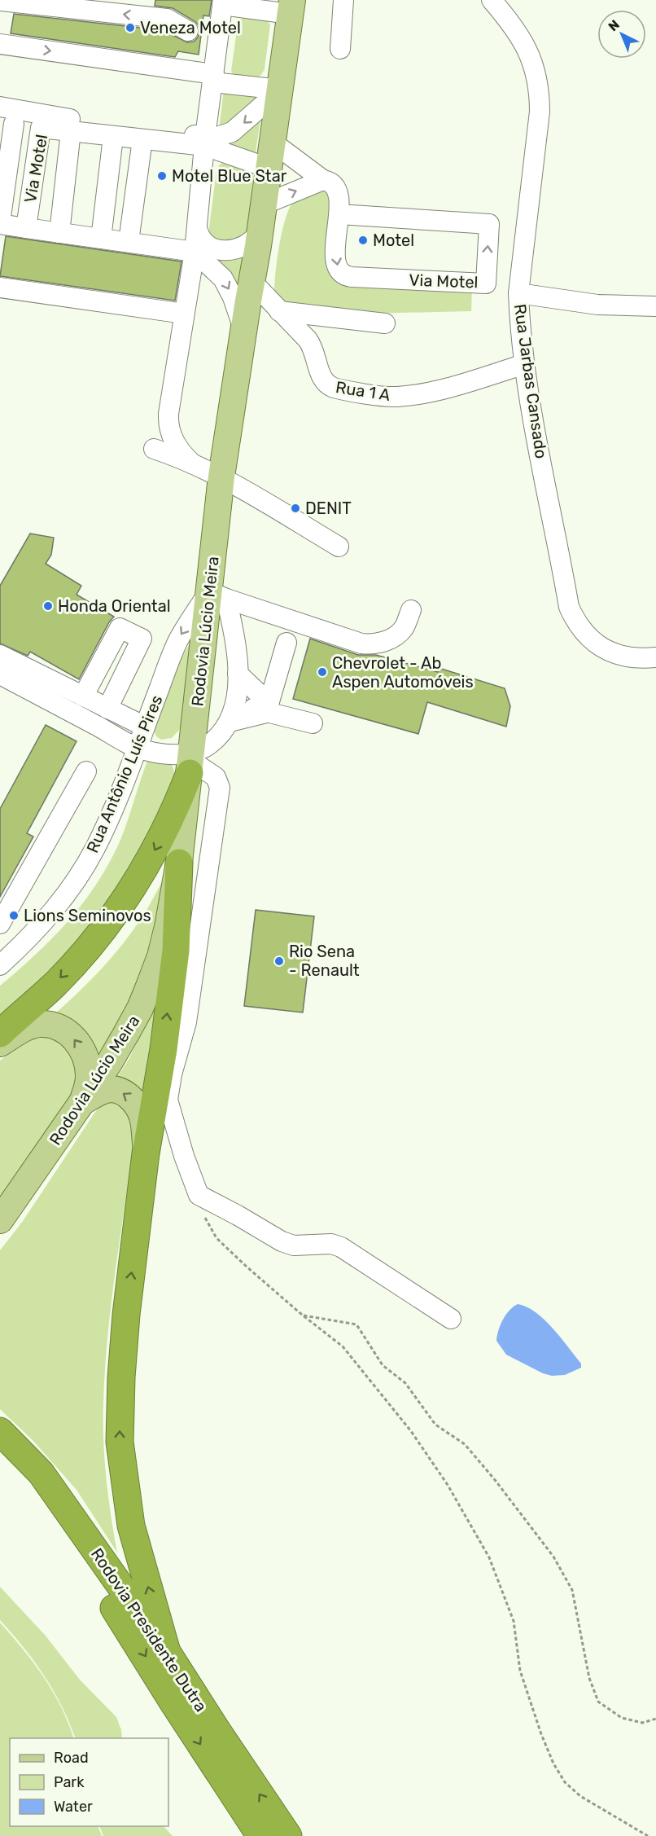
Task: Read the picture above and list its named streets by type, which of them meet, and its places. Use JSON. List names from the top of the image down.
{
  "streets": {
    "highway": ["Rodovia Presidente Dutra"],
    "main road": ["Rodovia Lúcio Meira"],
    "street": [
      "Via Motel",
      "Rua Jarbas Cansado",
      "Rua 1 A",
      "Rua Antônio Luís Pires"
    ]
  },
  "crossings": [
    ["Rua Jarbas Cansado", "Rua 1 A"],
    ["Rua 1 A", "Rodovia Lúcio Meira"],
    ["Rodovia Lúcio Meira", "Rua Antônio Luís Pires"]
  ],
  "places": [
    "Veneza Motel",
    "Motel Blue Star",
    "Motel",
    "DENIT",
    "Honda Oriental",
    "Chevrolet - Ab Aspen Automóveis",
    "Lions Seminovos",
    "Rio Sena - Renault"
  ],
  "legend": ["Road", "Park", "Water"],
  "north": "top left"
}
